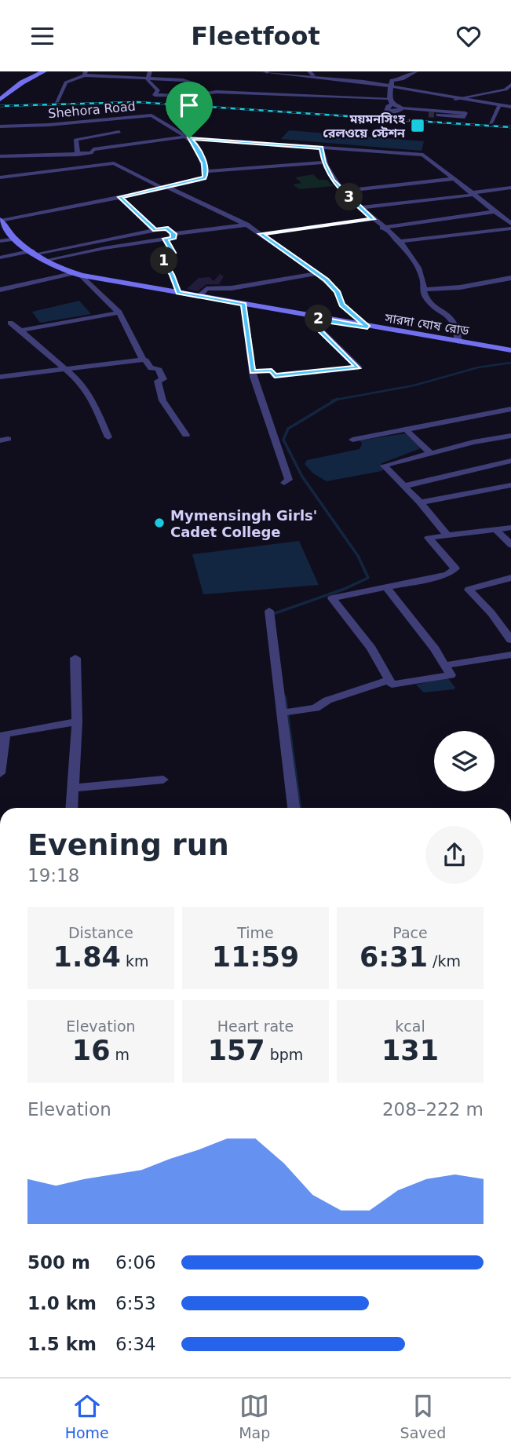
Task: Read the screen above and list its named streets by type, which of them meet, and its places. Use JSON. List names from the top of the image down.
{
  "streets": {
    "main road": ["সারদা ঘোষ রোড"],
    "street": ["Shehora Road"]
  },
  "places": {
    "transit": ["ময়মনসিংহ রেলওয়ে স্টেশন"],
    "other": ["Mymensingh Girls' Cadet College"]
  },
  "page": {
    "header": "Fleetfoot",
    "pins": ["3", "1", "2"],
    "heading": ["Evening run", "19:18"],
    "stats": [
      ["Distance", "1.84 km"],
      ["Time", "11:59"],
      ["Pace", "6:31 /km"],
      ["Elevation", "16 m"],
      ["Heart rate", "157 bpm"],
      ["kcal", "131"]
    ],
    "chart": ["Elevation", "208–222 m"],
    "list": [
      {
        "name": "500 m",
        "note": "6:06"
      },
      {
        "name": "1.0 km",
        "note": "6:53"
      },
      {
        "name": "1.5 km",
        "note": "6:34"
      }
    ],
    "tabs": ["Home", "Map", "Saved"]
  }
}
